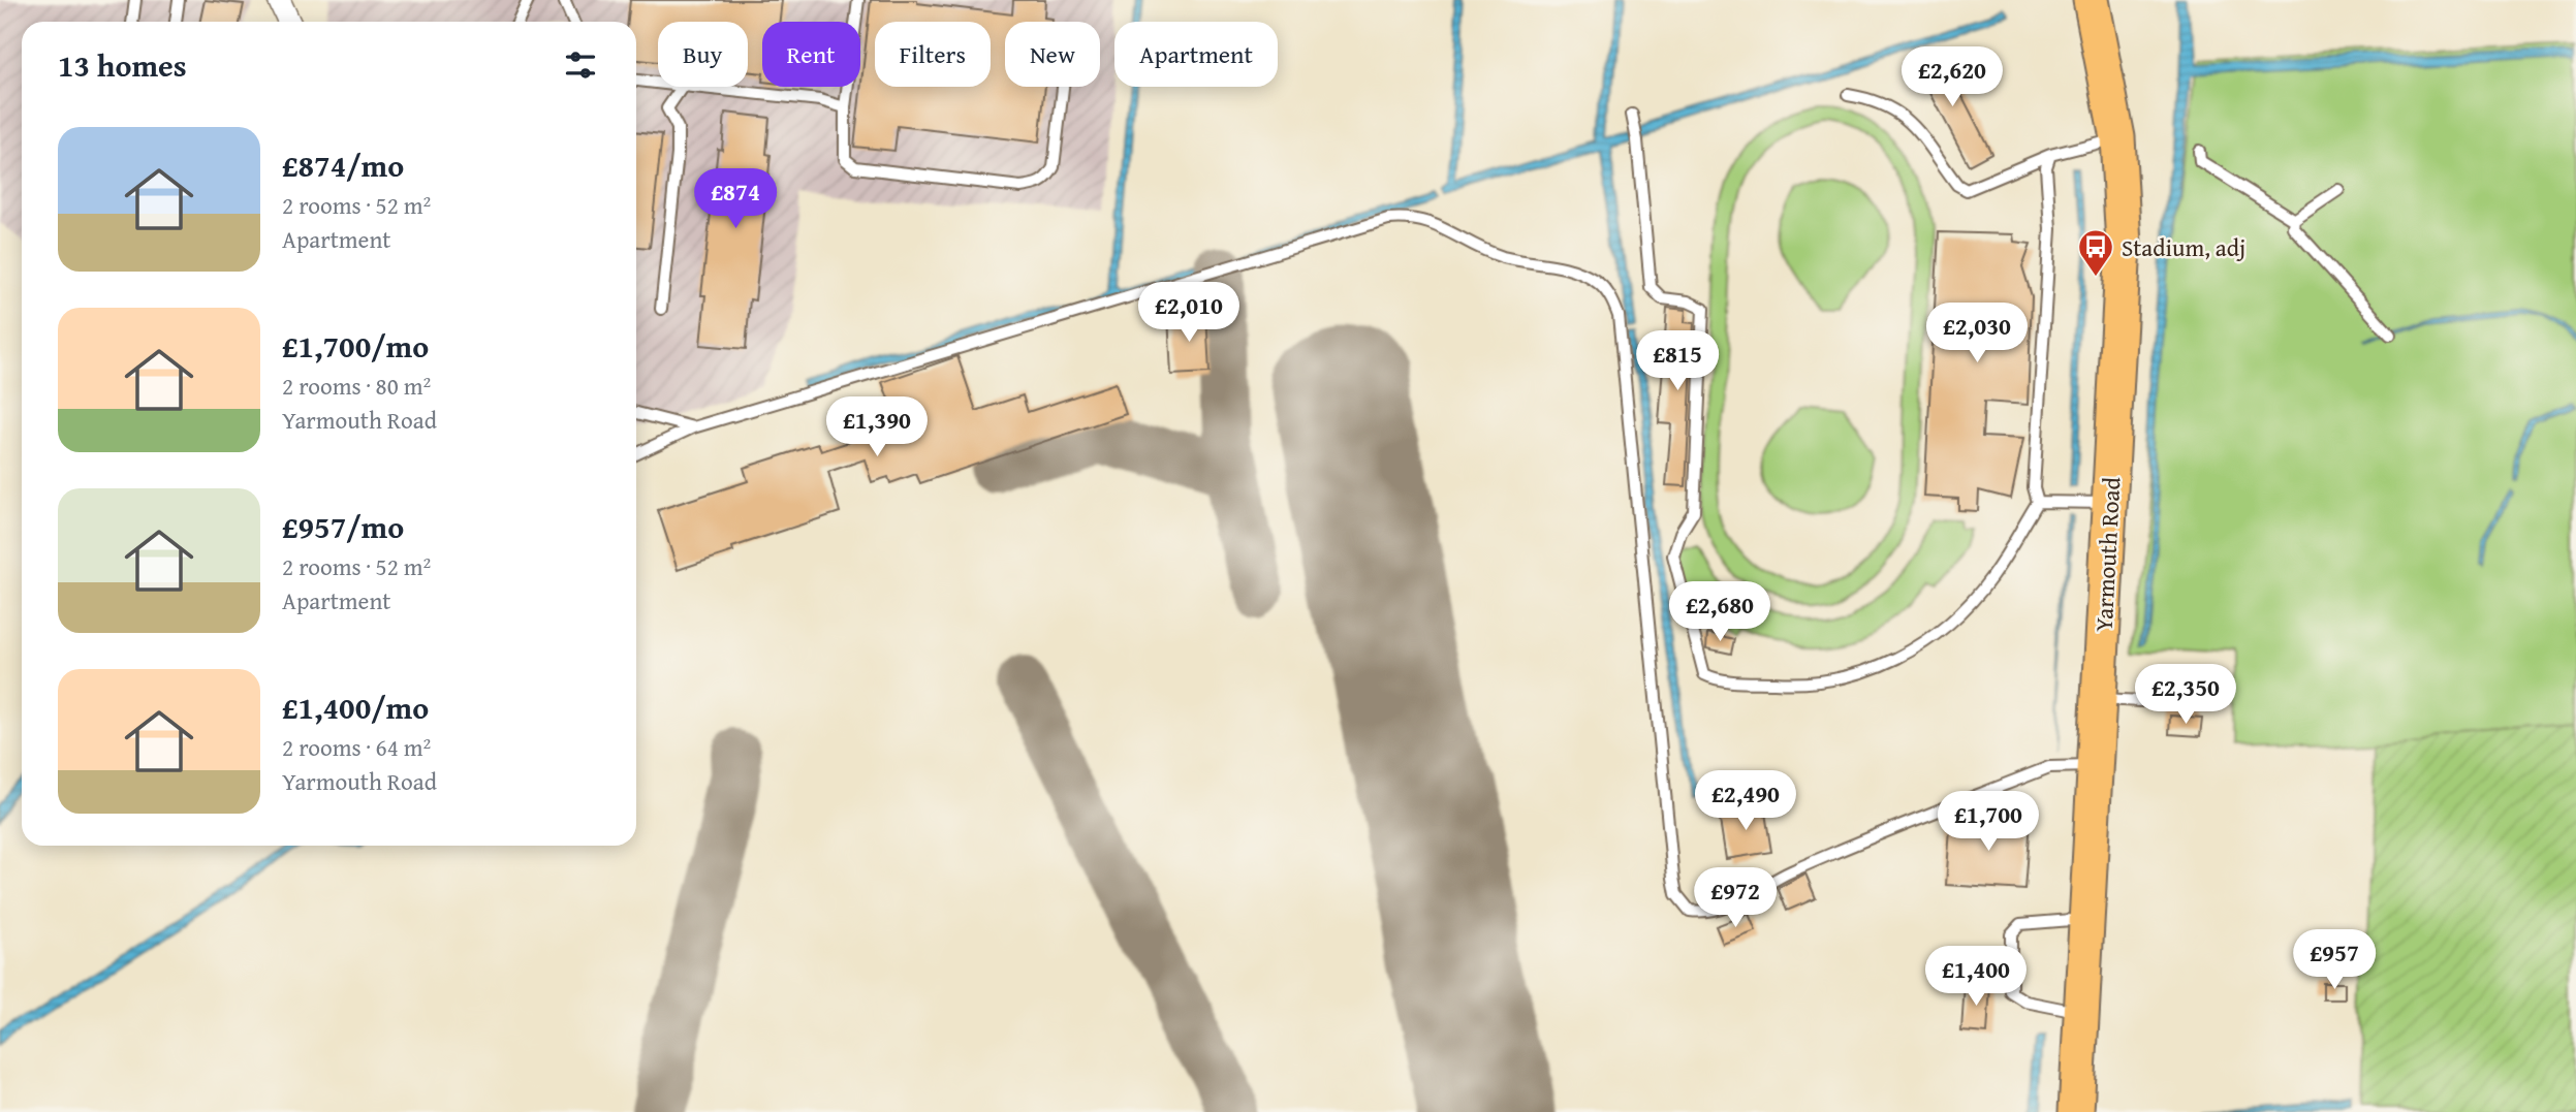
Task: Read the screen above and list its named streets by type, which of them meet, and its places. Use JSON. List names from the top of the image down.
{
  "streets": {
    "main road": ["Yarmouth Road"]
  },
  "places": {
    "bus stop": ["Stadium, adj"]
  },
  "page": {
    "chip": [
      "Buy",
      "Rent",
      "Filters",
      "New",
      "Apartment"
    ],
    "heading": "13 homes",
    "price": [
      "£2,620",
      "£874",
      "£2,010",
      "£2,030",
      "£815",
      "£1,390",
      "£2,680",
      "£2,350",
      "£2,490",
      "£1,700",
      "£972",
      "£957",
      "£1,400"
    ],
    "list": [
      {
        "name": "£874/mo",
        "note": "2 rooms · 52 m² · Apartment"
      },
      {
        "name": "£1,700/mo",
        "note": "2 rooms · 80 m² · Yarmouth Road"
      },
      {
        "name": "£957/mo",
        "note": "2 rooms · 52 m² · Apartment"
      },
      {
        "name": "£1,400/mo",
        "note": "2 rooms · 64 m² · Yarmouth Road"
      }
    ]
  }
}
